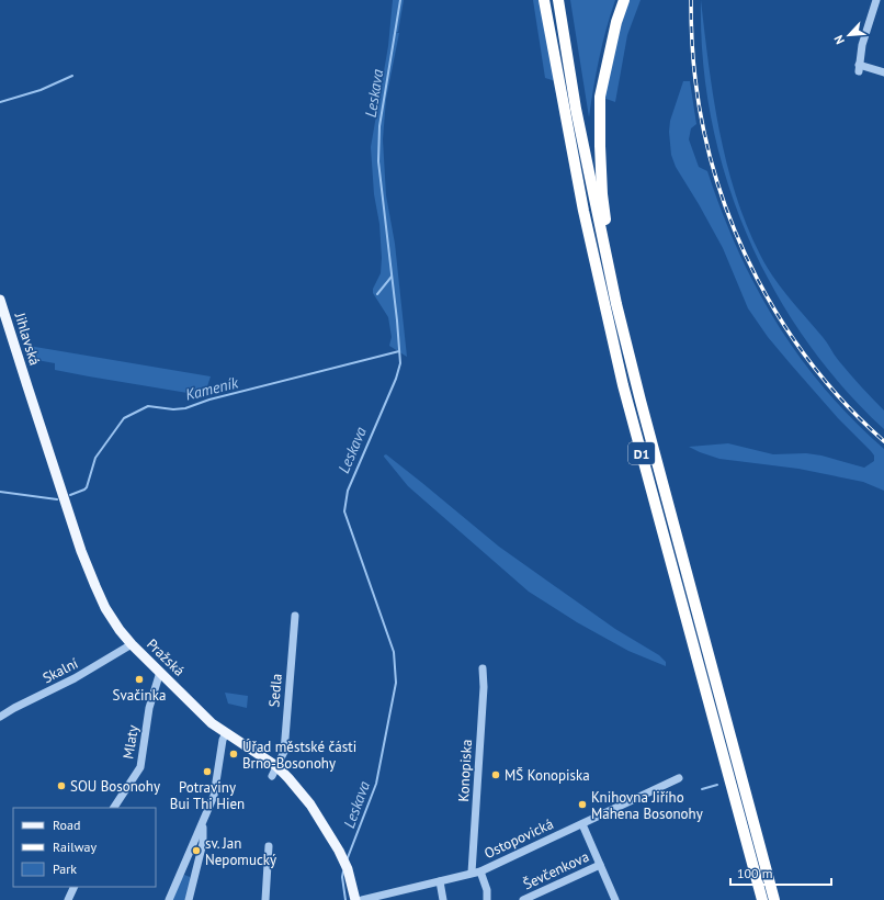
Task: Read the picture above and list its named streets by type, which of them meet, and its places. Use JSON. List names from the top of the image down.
{
  "streets": {
    "highway": ["D1"],
    "main road": ["Jihlavská", "Pražská"],
    "street": [
      "Skalní",
      "Sedla",
      "Mlaty",
      "Konopiska",
      "Ostopovická",
      "Ševčenkova"
    ]
  },
  "crossings": [
    ["Jihlavská", "Pražská"],
    ["Pražská", "Skalní"],
    ["Pražská", "Sedla"],
    ["Pražská", "Mlaty"],
    ["Konopiska", "Ostopovická"],
    ["Ostopovická", "Ševčenkova"]
  ],
  "water": ["Leskava", "Kameník"],
  "places": [
    "Svačinka",
    "Úřad městské části Brno-Bosonohy",
    "Potraviny Bui Thi Hien",
    "MŠ Konopiska",
    "SOU Bosonohy",
    "Knihovna Jiřího Mahena Bosonohy",
    "sv. Jan Nepomucký"
  ],
  "legend": ["Road", "Railway", "Park"],
  "scale_bar": "100 m",
  "north": "bottom left"
}
